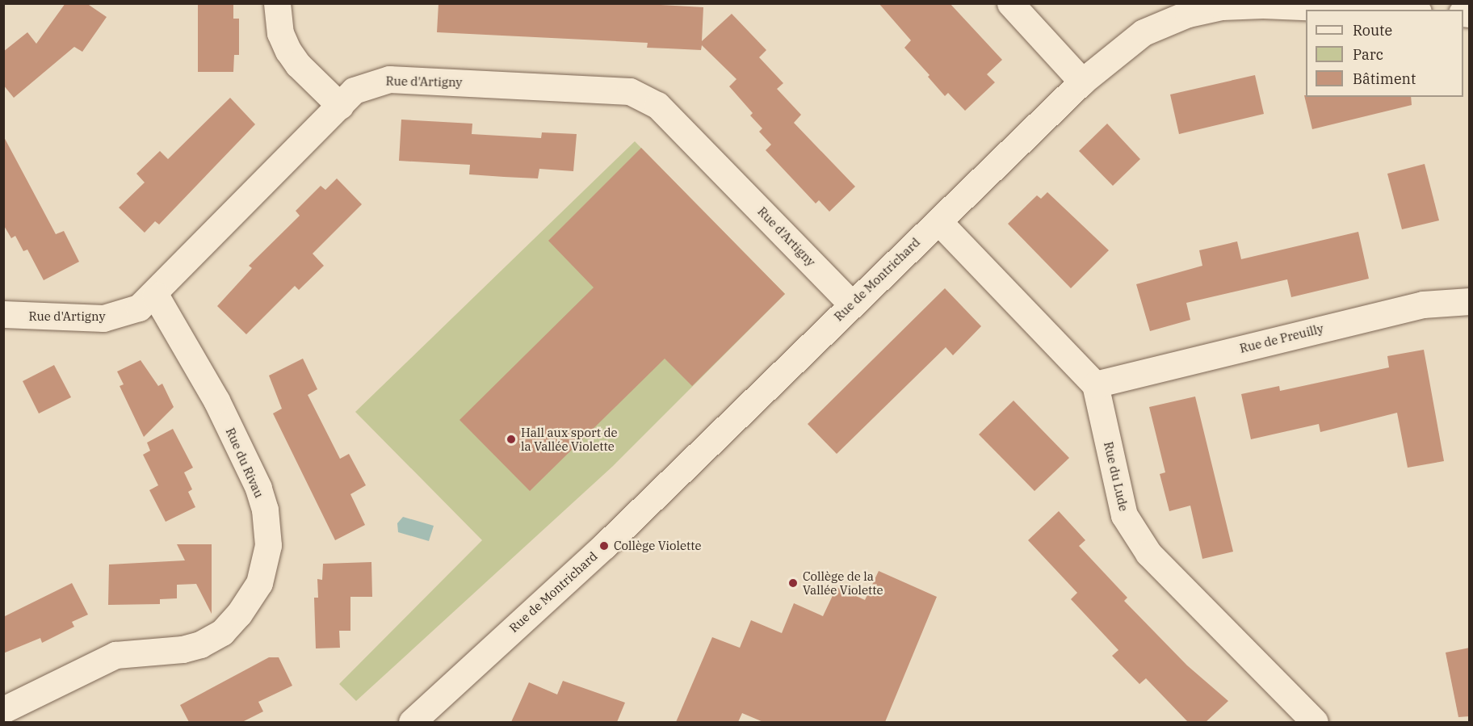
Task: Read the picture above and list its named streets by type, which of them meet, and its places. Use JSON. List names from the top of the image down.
{
  "streets": {
    "street": [
      "Rue d'Artigny",
      "Rue de Montrichard",
      "Rue de Preuilly",
      "Rue du Rivau",
      "Rue du Lude"
    ]
  },
  "crossings": [
    ["Rue d'Artigny", "Rue de Montrichard"],
    ["Rue d'Artigny", "Rue du Rivau"],
    ["Rue de Preuilly", "Rue du Lude"]
  ],
  "places": ["Hall aux sport de la Vallée Violette", "Collège Violette", "Collège de la Vallée Violette"],
  "legend": ["Route", "Parc", "Bâtiment"]
}
